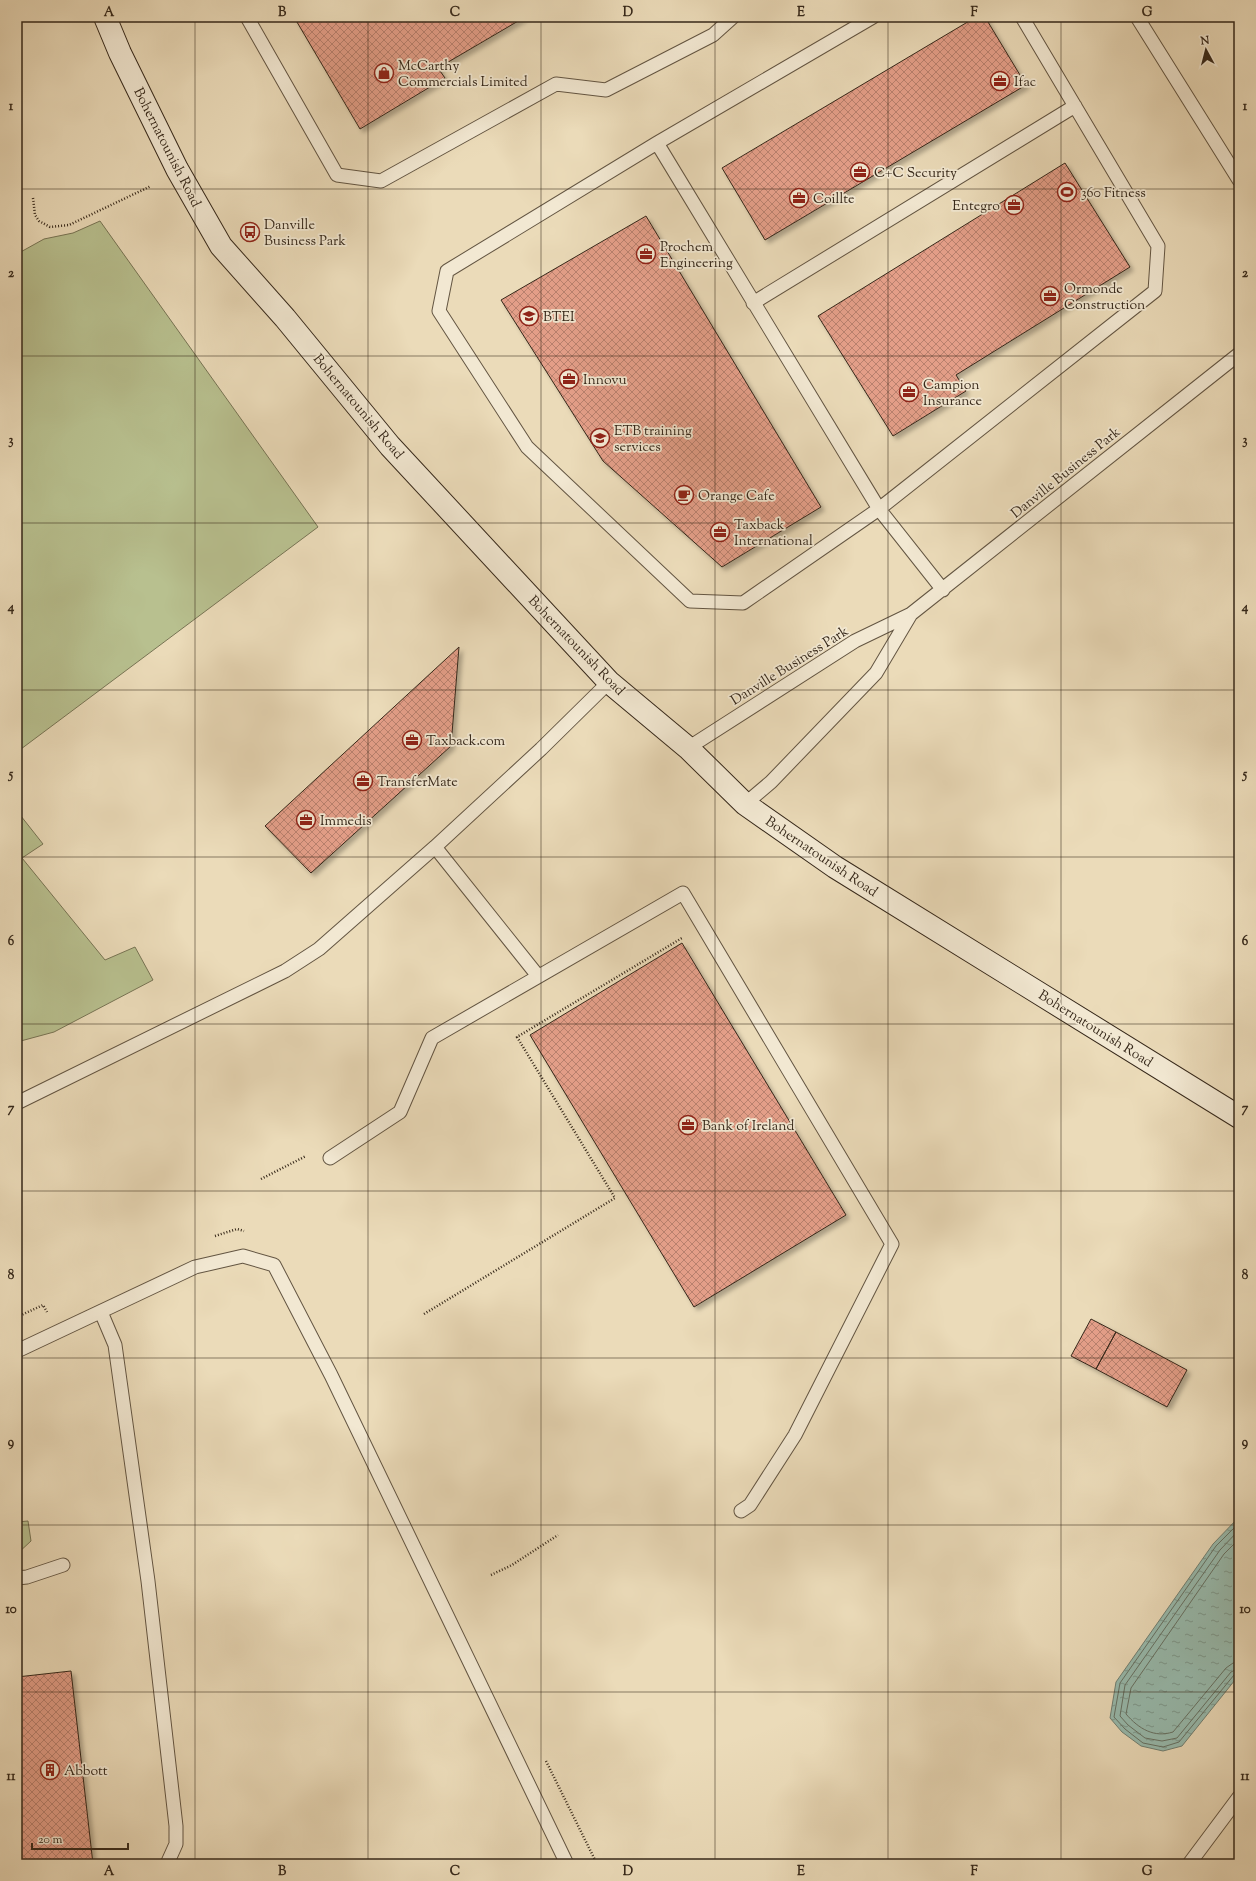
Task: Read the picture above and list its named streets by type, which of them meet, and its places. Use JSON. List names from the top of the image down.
{
  "streets": {
    "street": ["Bohernatounish Road"],
    "lane": ["Danville Business Park"]
  },
  "crossings": [
    ["Bohernatounish Road", "Danville Business Park"]
  ],
  "places": {
    "shop": ["McCarthy Commercials Limited"],
    "office": [
      "Ifac",
      "C+C Security",
      "Coillte",
      "Entegro",
      "Prochem Engineering",
      "Ormonde Construction",
      "Innovu",
      "Campion Insurance",
      "Taxback International",
      "Taxback.com",
      "TransferMate",
      "Immedis",
      "Bank of Ireland"
    ],
    "sports": ["360 Fitness"],
    "bus stop": ["Danville Business Park"],
    "school or university": ["BTEI", "ETB training services"],
    "cafe": ["Orange Cafe"],
    "building": ["Abbott"]
  },
  "scale_bar": "20 m",
  "north": "top",
  "grid": {
    "columns": [
      "A",
      "B",
      "C",
      "D",
      "E",
      "F",
      "G"
    ],
    "rows": [
      "1",
      "2",
      "3",
      "4",
      "5",
      "6",
      "7",
      "8",
      "9",
      "10",
      "11"
    ]
  }
}
